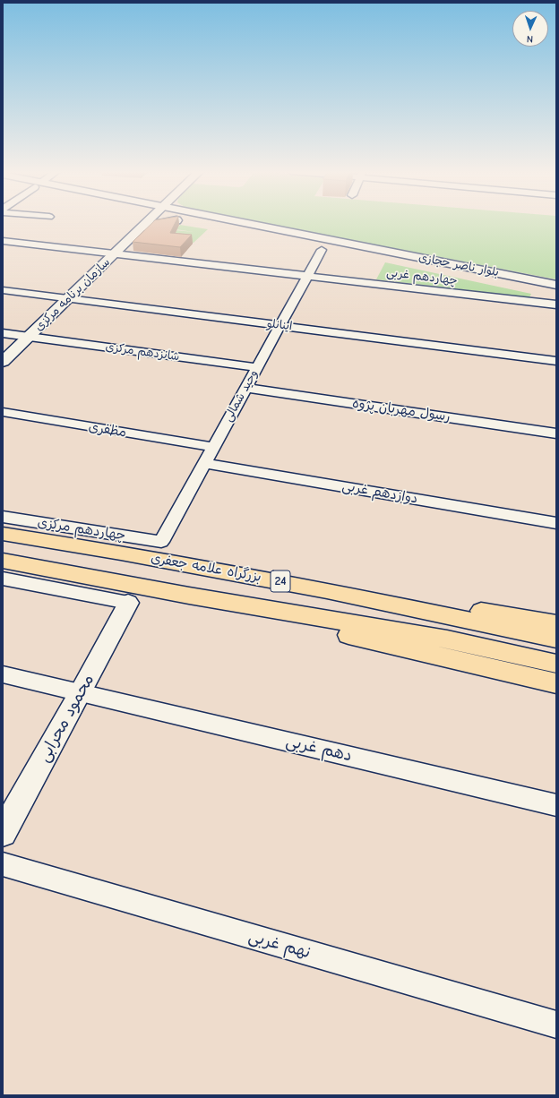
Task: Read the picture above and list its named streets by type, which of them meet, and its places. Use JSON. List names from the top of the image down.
{
  "streets": {
    "highway": ["بزرگراه علامه جعفری", "24"],
    "main road": ["بلوار ناصر حجازی", "سازمان برنامه مرکزی", "محمود محرابی"],
    "street": [
      "چهاردهم غربی",
      "اینانلو",
      "شانزدهم مرکزی",
      "وحید شمالی",
      "رسول مهربان پژوه",
      "مظفری",
      "دوازدهم غربی",
      "چهاردهم مرکزی",
      "دهم غربی",
      "نهم غربی"
    ]
  },
  "crossings": [
    ["چهاردهم غربی", "سازمان برنامه مرکزی"],
    ["چهاردهم غربی", "وحید شمالی"],
    ["سازمان برنامه مرکزی", "اینانلو"],
    ["سازمان برنامه مرکزی", "شانزدهم مرکزی"],
    ["اینانلو", "وحید شمالی"],
    ["شانزدهم مرکزی", "وحید شمالی"],
    ["وحید شمالی", "رسول مهربان پژوه"],
    ["وحید شمالی", "مظفری"],
    ["وحید شمالی", "دوازدهم غربی"],
    ["وحید شمالی", "چهاردهم مرکزی"],
    ["محمود محرابی", "دهم غربی"]
  ],
  "north": "bottom"
}
